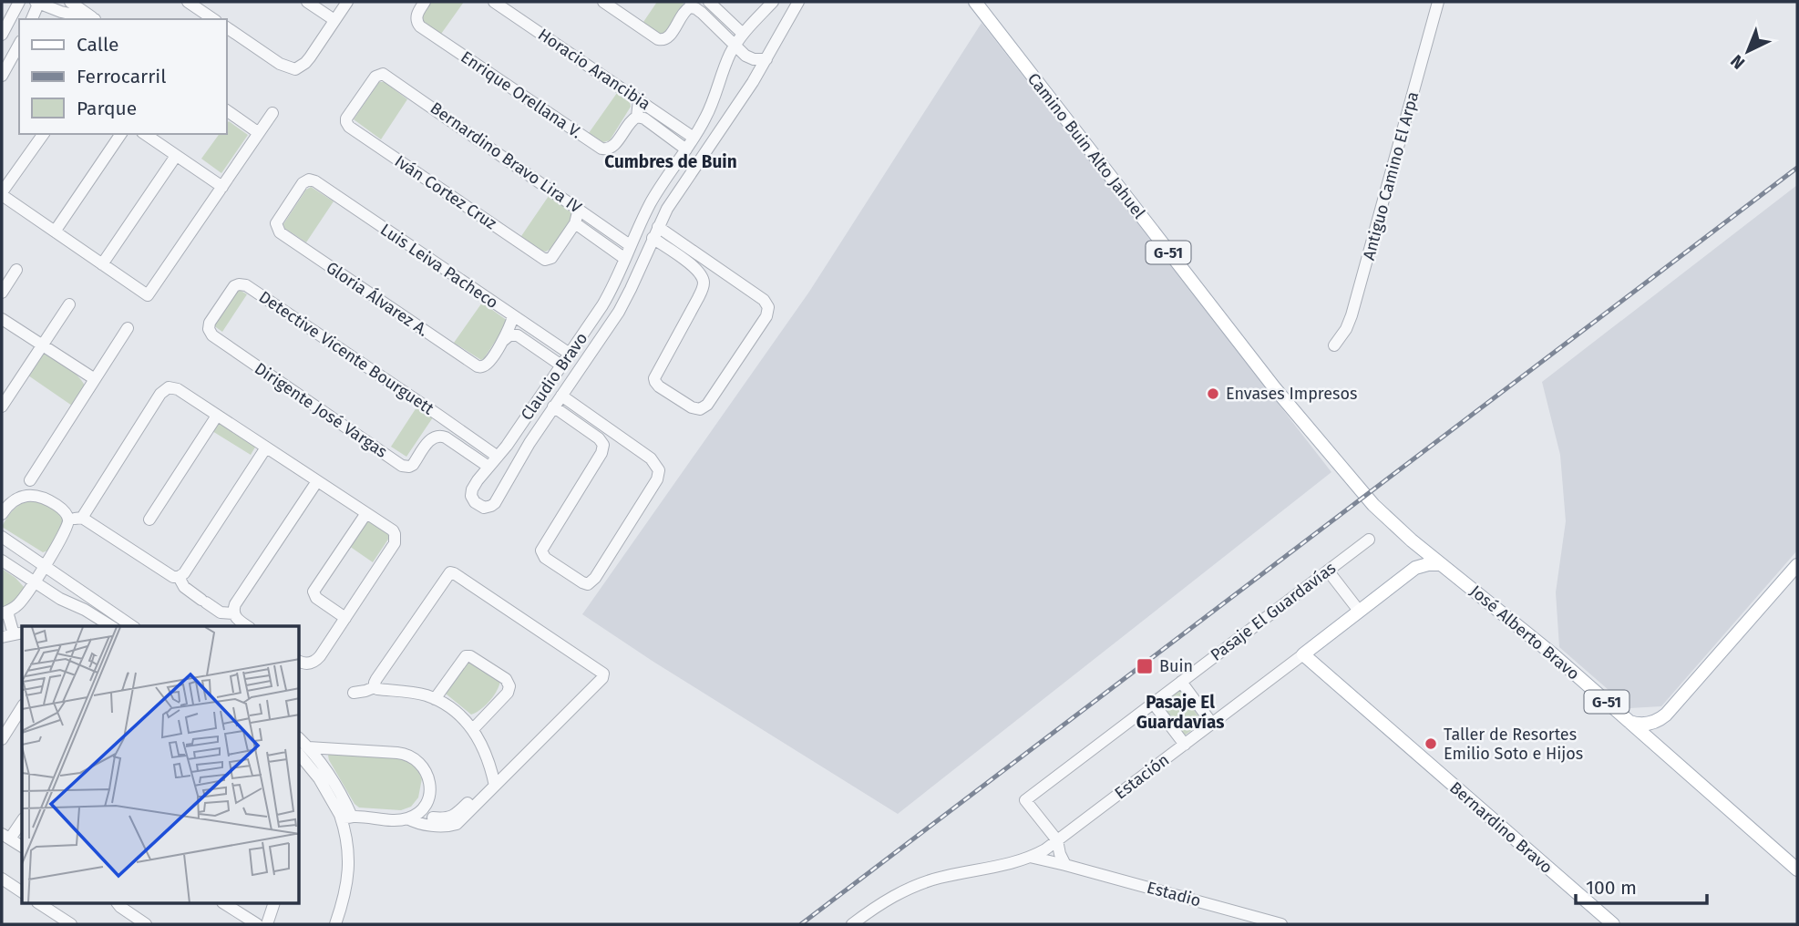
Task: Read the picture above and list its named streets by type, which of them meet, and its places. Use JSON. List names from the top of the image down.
{
  "streets": {
    "main road": [
      "Camino Buin Alto Jahuel",
      "G-51",
      "José Alberto Bravo",
      "Estación",
      "Bernardino Bravo"
    ],
    "street": [
      "Horacio Arancibia",
      "Enrique Orellana V.",
      "Bernardino Bravo Lira IV",
      "Antiguo Camino El Arpa",
      "Iván Cortez Cruz",
      "Luis Leiva Pacheco",
      "Gloria Álvarez A.",
      "Detective Vicente Bourguett",
      "Claudio Bravo",
      "Dirigente José Vargas",
      "Pasaje El Guardavías",
      "Estadio"
    ]
  },
  "crossings": [
    ["Horacio Arancibia", "Enrique Orellana V."],
    ["Horacio Arancibia", "Claudio Bravo"],
    ["Camino Buin Alto Jahuel", "José Alberto Bravo"],
    ["Bernardino Bravo Lira IV", "Iván Cortez Cruz"],
    ["Bernardino Bravo Lira IV", "Claudio Bravo"],
    ["Luis Leiva Pacheco", "Gloria Álvarez A."],
    ["Luis Leiva Pacheco", "Claudio Bravo"],
    ["Detective Vicente Bourguett", "Claudio Bravo"],
    ["Detective Vicente Bourguett", "Dirigente José Vargas"],
    ["Pasaje El Guardavías", "Estación"],
    ["José Alberto Bravo", "Estación"],
    ["Estación", "Bernardino Bravo"],
    ["Estación", "Estadio"]
  ],
  "districts": ["Cumbres de Buin", "Pasaje El Guardavías"],
  "places": {
    "other": ["Envases Impresos", "Taller de Resortes Emilio Soto e Hijos"],
    "transit": ["Buin"]
  },
  "legend": ["Calle", "Ferrocarril", "Parque"],
  "scale_bar": "100 m",
  "north": "bottom left"
}
